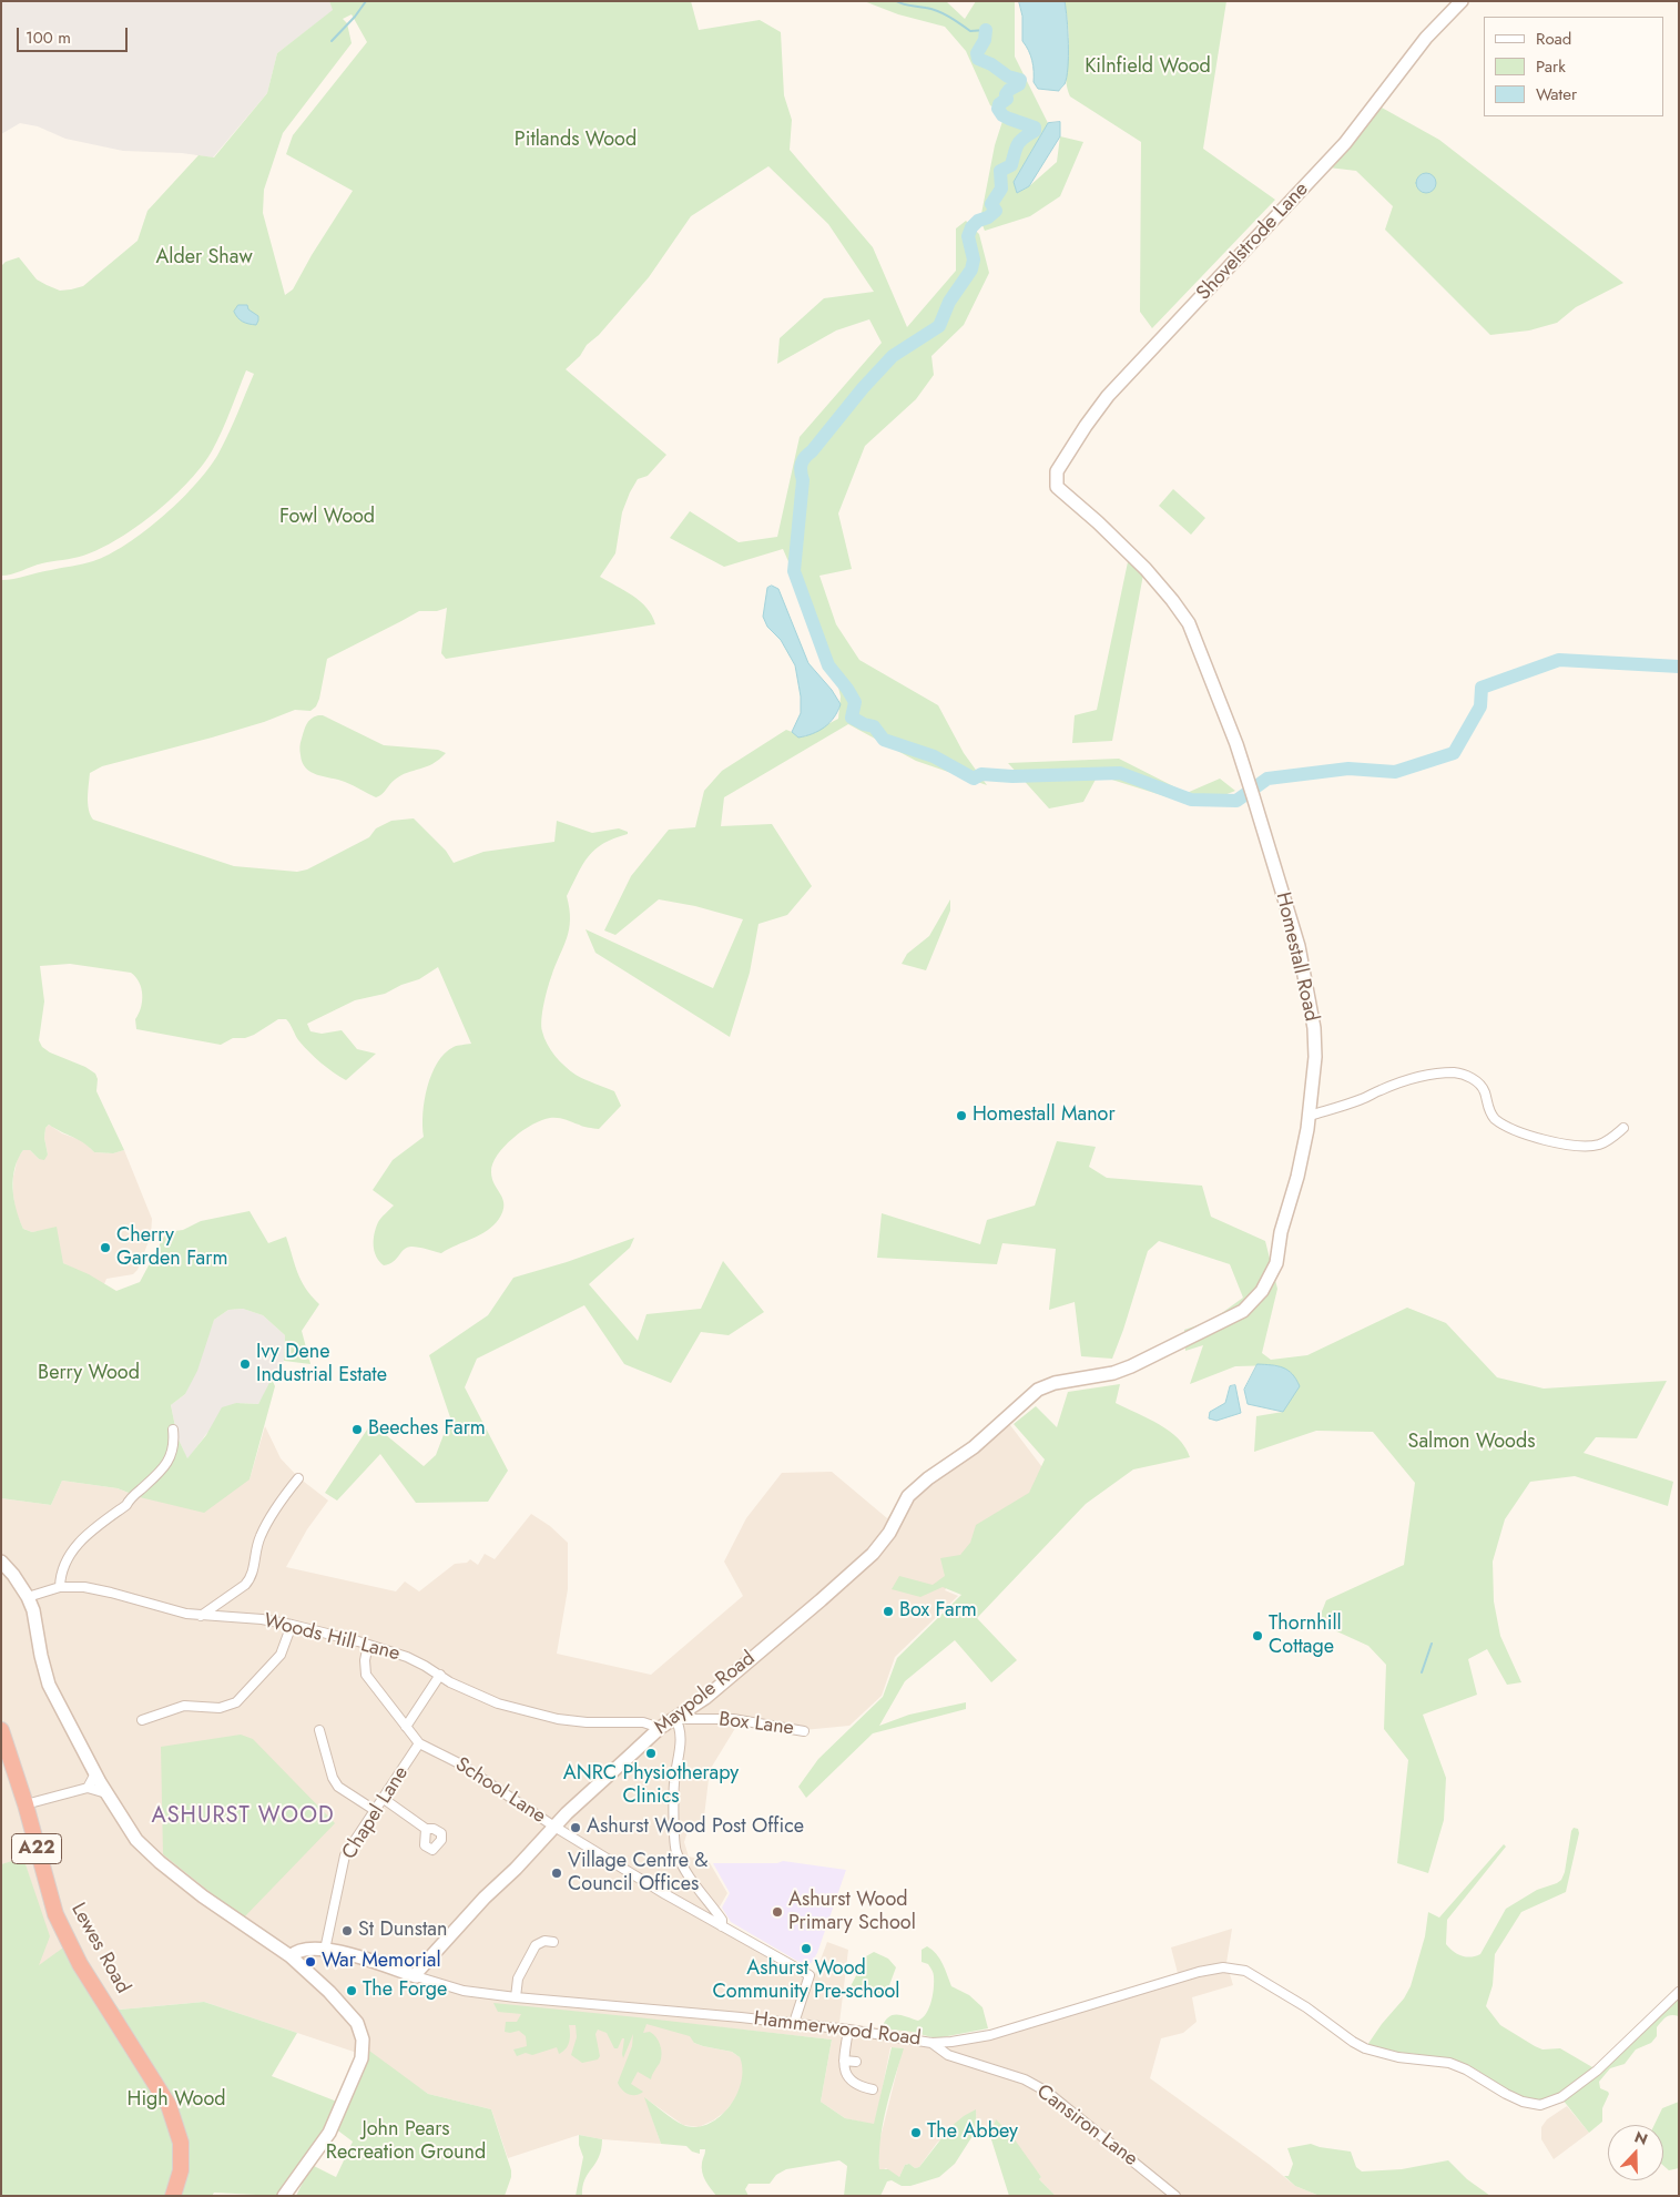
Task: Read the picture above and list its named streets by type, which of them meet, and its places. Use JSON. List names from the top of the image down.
{
  "streets": {
    "highway": ["A22", "Lewes Road"],
    "street": [
      "Shovelstrode Lane",
      "Homestall Road",
      "Woods Hill Lane",
      "Maypole Road",
      "Box Lane",
      "School Lane",
      "Chapel Lane",
      "Hammerwood Road",
      "Cansiron Lane"
    ]
  },
  "crossings": [
    ["Shovelstrode Lane", "Homestall Road"],
    ["Homestall Road", "Maypole Road"],
    ["Woods Hill Lane", "Maypole Road"],
    ["Woods Hill Lane", "School Lane"],
    ["Maypole Road", "Box Lane"],
    ["Maypole Road", "School Lane"],
    ["Maypole Road", "Hammerwood Road"],
    ["School Lane", "Chapel Lane"],
    ["School Lane", "Hammerwood Road"],
    ["Chapel Lane", "Hammerwood Road"],
    ["Hammerwood Road", "Cansiron Lane"]
  ],
  "districts": ["ASHURST WOOD"],
  "parks": [
    "Kilnfield Wood",
    "Pitlands Wood",
    "Alder Shaw",
    "Fowl Wood",
    "Berry Wood",
    "Salmon Woods",
    "High Wood",
    "John Pears Recreation Ground"
  ],
  "places": [
    "Homestall Manor",
    "Cherry Garden Farm",
    "Ivy Dene Industrial Estate",
    "Beeches Farm",
    "Box Farm",
    "Thornhill Cottage",
    "ANRC Physiotherapy Clinics",
    "Ashurst Wood Post Office",
    "Village Centre & Council Offices",
    "Ashurst Wood Primary School",
    "St Dunstan",
    "Ashurst Wood Community Pre-school",
    "War Memorial",
    "The Forge",
    "The Abbey"
  ],
  "legend": ["Road", "Park", "Water"],
  "scale_bar": "100 m",
  "north": "top"
}
